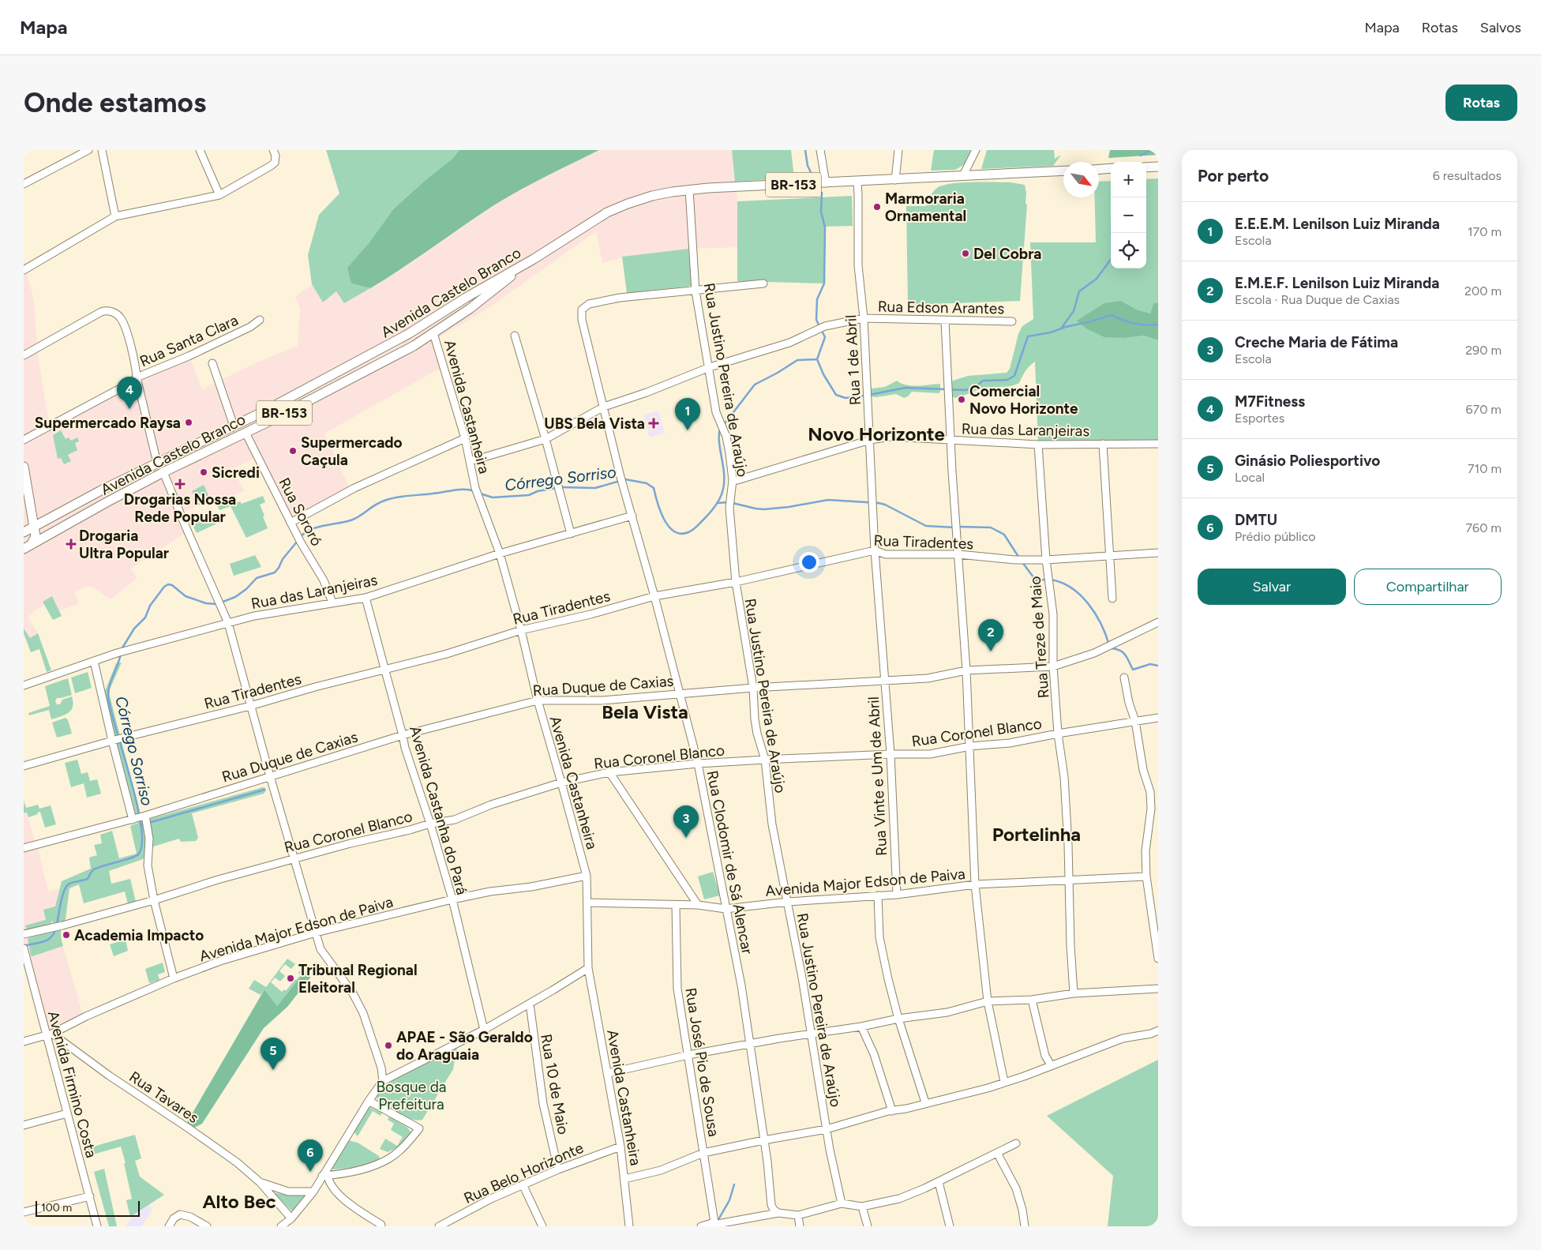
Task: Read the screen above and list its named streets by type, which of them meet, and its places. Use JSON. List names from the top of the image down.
{
  "streets": {
    "main road": ["BR-153", "Avenida Castelo Branco"],
    "street": [
      "Rua Edson Arantes",
      "Rua Santa Clara",
      "Rua 1 de Abril",
      "Rua Justino Pereira de Araújo",
      "Avenida Castanheira",
      "Rua das Laranjeiras",
      "Rua Sororó",
      "Rua Tiradentes",
      "Rua Treze de Maio",
      "Rua Duque de Caxias",
      "Rua Coronel Blanco",
      "Rua Vinte e Um de Abril",
      "Avenida Castanha do Pará",
      "Rua Clodomir de Sá Alencar",
      "Avenida Major Edson de Paiva",
      "Rua José Pio de Sousa",
      "Avenida Firmino Costa",
      "Rua 10 de Maio",
      "Rua Tavares",
      "Rua Belo Horizonte"
    ]
  },
  "crossings": [
    ["Avenida Castelo Branco", "Rua 1 de Abril"],
    ["Avenida Castelo Branco", "Rua Justino Pereira de Araújo"],
    ["Avenida Castelo Branco", "Avenida Castanheira"],
    ["Avenida Castelo Branco", "Rua Sororó"],
    ["Rua Edson Arantes", "Rua 1 de Abril"],
    ["Rua Edson Arantes", "Rua Justino Pereira de Araújo"],
    ["Rua Edson Arantes", "Avenida Castanheira"],
    ["Rua Edson Arantes", "Rua Clodomir de Sá Alencar"],
    ["Rua 1 de Abril", "Rua das Laranjeiras"],
    ["Rua 1 de Abril", "Rua Tiradentes"],
    ["Rua 1 de Abril", "Rua Duque de Caxias"],
    ["Rua 1 de Abril", "Rua Vinte e Um de Abril"],
    ["Rua Justino Pereira de Araújo", "Rua das Laranjeiras"],
    ["Rua Justino Pereira de Araújo", "Rua Tiradentes"],
    ["Rua Justino Pereira de Araújo", "Rua Duque de Caxias"],
    ["Rua Justino Pereira de Araújo", "Rua Coronel Blanco"],
    ["Rua Justino Pereira de Araújo", "Rua Clodomir de Sá Alencar"],
    ["Rua Justino Pereira de Araújo", "Avenida Major Edson de Paiva"],
    ["Avenida Castanheira", "Rua das Laranjeiras"],
    ["Avenida Castanheira", "Rua Tiradentes"],
    ["Avenida Castanheira", "Rua Duque de Caxias"],
    ["Avenida Castanheira", "Rua Coronel Blanco"],
    ["Avenida Castanheira", "Avenida Major Edson de Paiva"],
    ["Avenida Castanheira", "Rua Belo Horizonte"],
    ["Rua das Laranjeiras", "Rua Sororó"],
    ["Rua das Laranjeiras", "Rua Treze de Maio"],
    ["Rua das Laranjeiras", "Avenida Castanha do Pará"],
    ["Rua das Laranjeiras", "Rua Clodomir de Sá Alencar"],
    ["Rua Tiradentes", "Rua Treze de Maio"],
    ["Rua Tiradentes", "Avenida Castanha do Pará"],
    ["Rua Tiradentes", "Rua Clodomir de Sá Alencar"],
    ["Rua Treze de Maio", "Rua Duque de Caxias"],
    ["Rua Treze de Maio", "Rua Coronel Blanco"],
    ["Rua Treze de Maio", "Avenida Major Edson de Paiva"],
    ["Rua Duque de Caxias", "Rua Vinte e Um de Abril"],
    ["Rua Duque de Caxias", "Avenida Castanha do Pará"],
    ["Rua Duque de Caxias", "Rua Clodomir de Sá Alencar"],
    ["Rua Coronel Blanco", "Rua Vinte e Um de Abril"],
    ["Rua Coronel Blanco", "Avenida Castanha do Pará"],
    ["Rua Coronel Blanco", "Rua Clodomir de Sá Alencar"],
    ["Rua Vinte e Um de Abril", "Avenida Major Edson de Paiva"],
    ["Avenida Castanha do Pará", "Avenida Major Edson de Paiva"],
    ["Rua Clodomir de Sá Alencar", "Avenida Major Edson de Paiva"],
    ["Avenida Major Edson de Paiva", "Rua José Pio de Sousa"],
    ["Avenida Major Edson de Paiva", "Avenida Firmino Costa"],
    ["Avenida Major Edson de Paiva", "Rua Tavares"],
    ["Avenida Firmino Costa", "Rua Tavares"],
    ["Rua 10 de Maio", "Rua Belo Horizonte"]
  ],
  "districts": [
    "Novo Horizonte",
    "Bela Vista",
    "Portelinha",
    "Alto Bec"
  ],
  "water": ["Córrego Sorriso"],
  "parks": ["Bosque da Prefeitura"],
  "places": {
    "other": [
      "Marmoraria Ornamental",
      "Del Cobra",
      "Comercial Novo Horizonte",
      "Supermercado Raysa",
      "Supermercado Caçula",
      "Sicredi",
      "Academia Impacto",
      "Tribunal Regional Eleitoral",
      "APAE - São Geraldo do Araguaia"
    ],
    "health": ["UBS Bela Vista", "Drogarias Nossa Rede Popular", "Drogaria Ultra Popular"]
  },
  "scale_bar": "100 m",
  "north": "bottom right",
  "page": {
    "header": "Mapa",
    "nav": ["Mapa", "Rotas", "Salvos"],
    "buttons": [
      "Rotas",
      ["Salvar", "Compartilhar"]
    ],
    "title": "Onde estamos",
    "heading": ["Por perto", "6 resultados"],
    "map_buttons": ["+", "−"],
    "list": [
      {
        "mark": "1",
        "name": "E.E.E.M. Lenilson Luiz Miranda",
        "note": "Escola",
        "value": "170 m"
      },
      {
        "mark": "2",
        "name": "E.M.E.F. Lenilson Luiz Miranda",
        "note": "Escola · Rua Duque de Caxias",
        "value": "200 m"
      },
      {
        "mark": "3",
        "name": "Creche Maria de Fátima",
        "note": "Escola",
        "value": "290 m"
      },
      {
        "mark": "4",
        "name": "M7Fitness",
        "note": "Esportes",
        "value": "670 m"
      },
      {
        "mark": "5",
        "name": "Ginásio Poliesportivo",
        "note": "Local",
        "value": "710 m"
      },
      {
        "mark": "6",
        "name": "DMTU",
        "note": "Prédio público",
        "value": "760 m"
      }
    ],
    "pins": [
      "4",
      "1",
      "2",
      "3",
      "5",
      "6"
    ],
    "scale": "100 m"
  }
}
